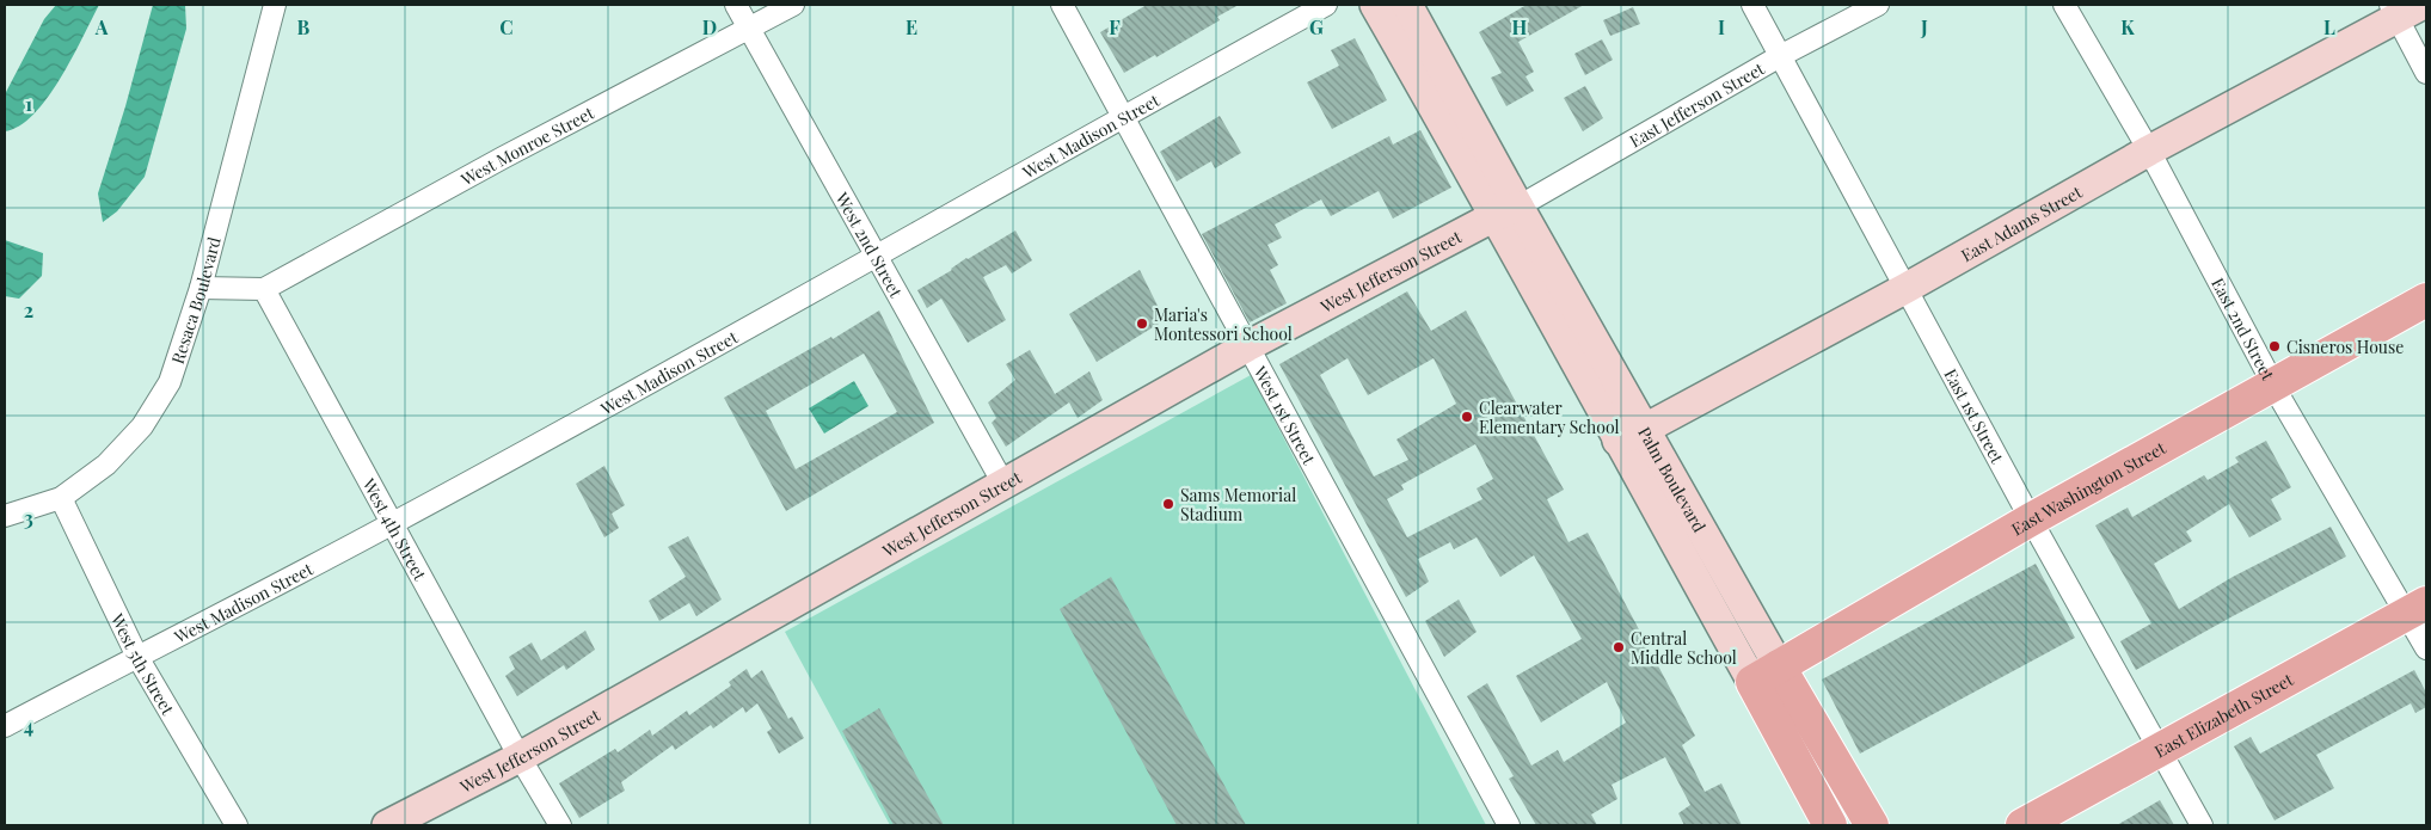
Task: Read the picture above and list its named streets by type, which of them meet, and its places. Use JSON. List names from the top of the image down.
{
  "streets": {
    "main road": ["Palm Boulevard", "East Washington Street", "East Elizabeth Street"],
    "street": [
      "East Jefferson Street",
      "West Madison Street",
      "West Monroe Street",
      "East Adams Street",
      "West 2nd Street",
      "West Jefferson Street",
      "Resaca Boulevard",
      "East 2nd Street",
      "West 1st Street",
      "East 1st Street",
      "West 4th Street",
      "West 5th Street"
    ]
  },
  "crossings": [
    ["East Jefferson Street", "West Jefferson Street"],
    ["East Jefferson Street", "East 1st Street"],
    ["East Jefferson Street", "Palm Boulevard"],
    ["West Madison Street", "West 2nd Street"],
    ["West Madison Street", "West 1st Street"],
    ["West Madison Street", "West 4th Street"],
    ["West Madison Street", "West 5th Street"],
    ["West Monroe Street", "West 2nd Street"],
    ["West Monroe Street", "West 4th Street"],
    ["East Adams Street", "East 2nd Street"],
    ["East Adams Street", "East 1st Street"],
    ["East Adams Street", "Palm Boulevard"],
    ["West 2nd Street", "West Jefferson Street"],
    ["West Jefferson Street", "West 1st Street"],
    ["West Jefferson Street", "Palm Boulevard"],
    ["West Jefferson Street", "West 4th Street"],
    ["Resaca Boulevard", "West 5th Street"],
    ["East 2nd Street", "East Washington Street"],
    ["East 2nd Street", "East Elizabeth Street"],
    ["East 1st Street", "East Washington Street"],
    ["East 1st Street", "East Elizabeth Street"],
    ["Palm Boulevard", "East Washington Street"]
  ],
  "places": [
    "Maria's Montessori School",
    "Cisneros House",
    "Clearwater Elementary School",
    "Sams Memorial Stadium",
    "Central Middle School"
  ],
  "grid": {
    "columns": [
      "A",
      "B",
      "C",
      "D",
      "E",
      "F",
      "G",
      "H",
      "I",
      "J",
      "K",
      "L"
    ],
    "rows": [
      "1",
      "2",
      "3",
      "4"
    ]
  }
}
